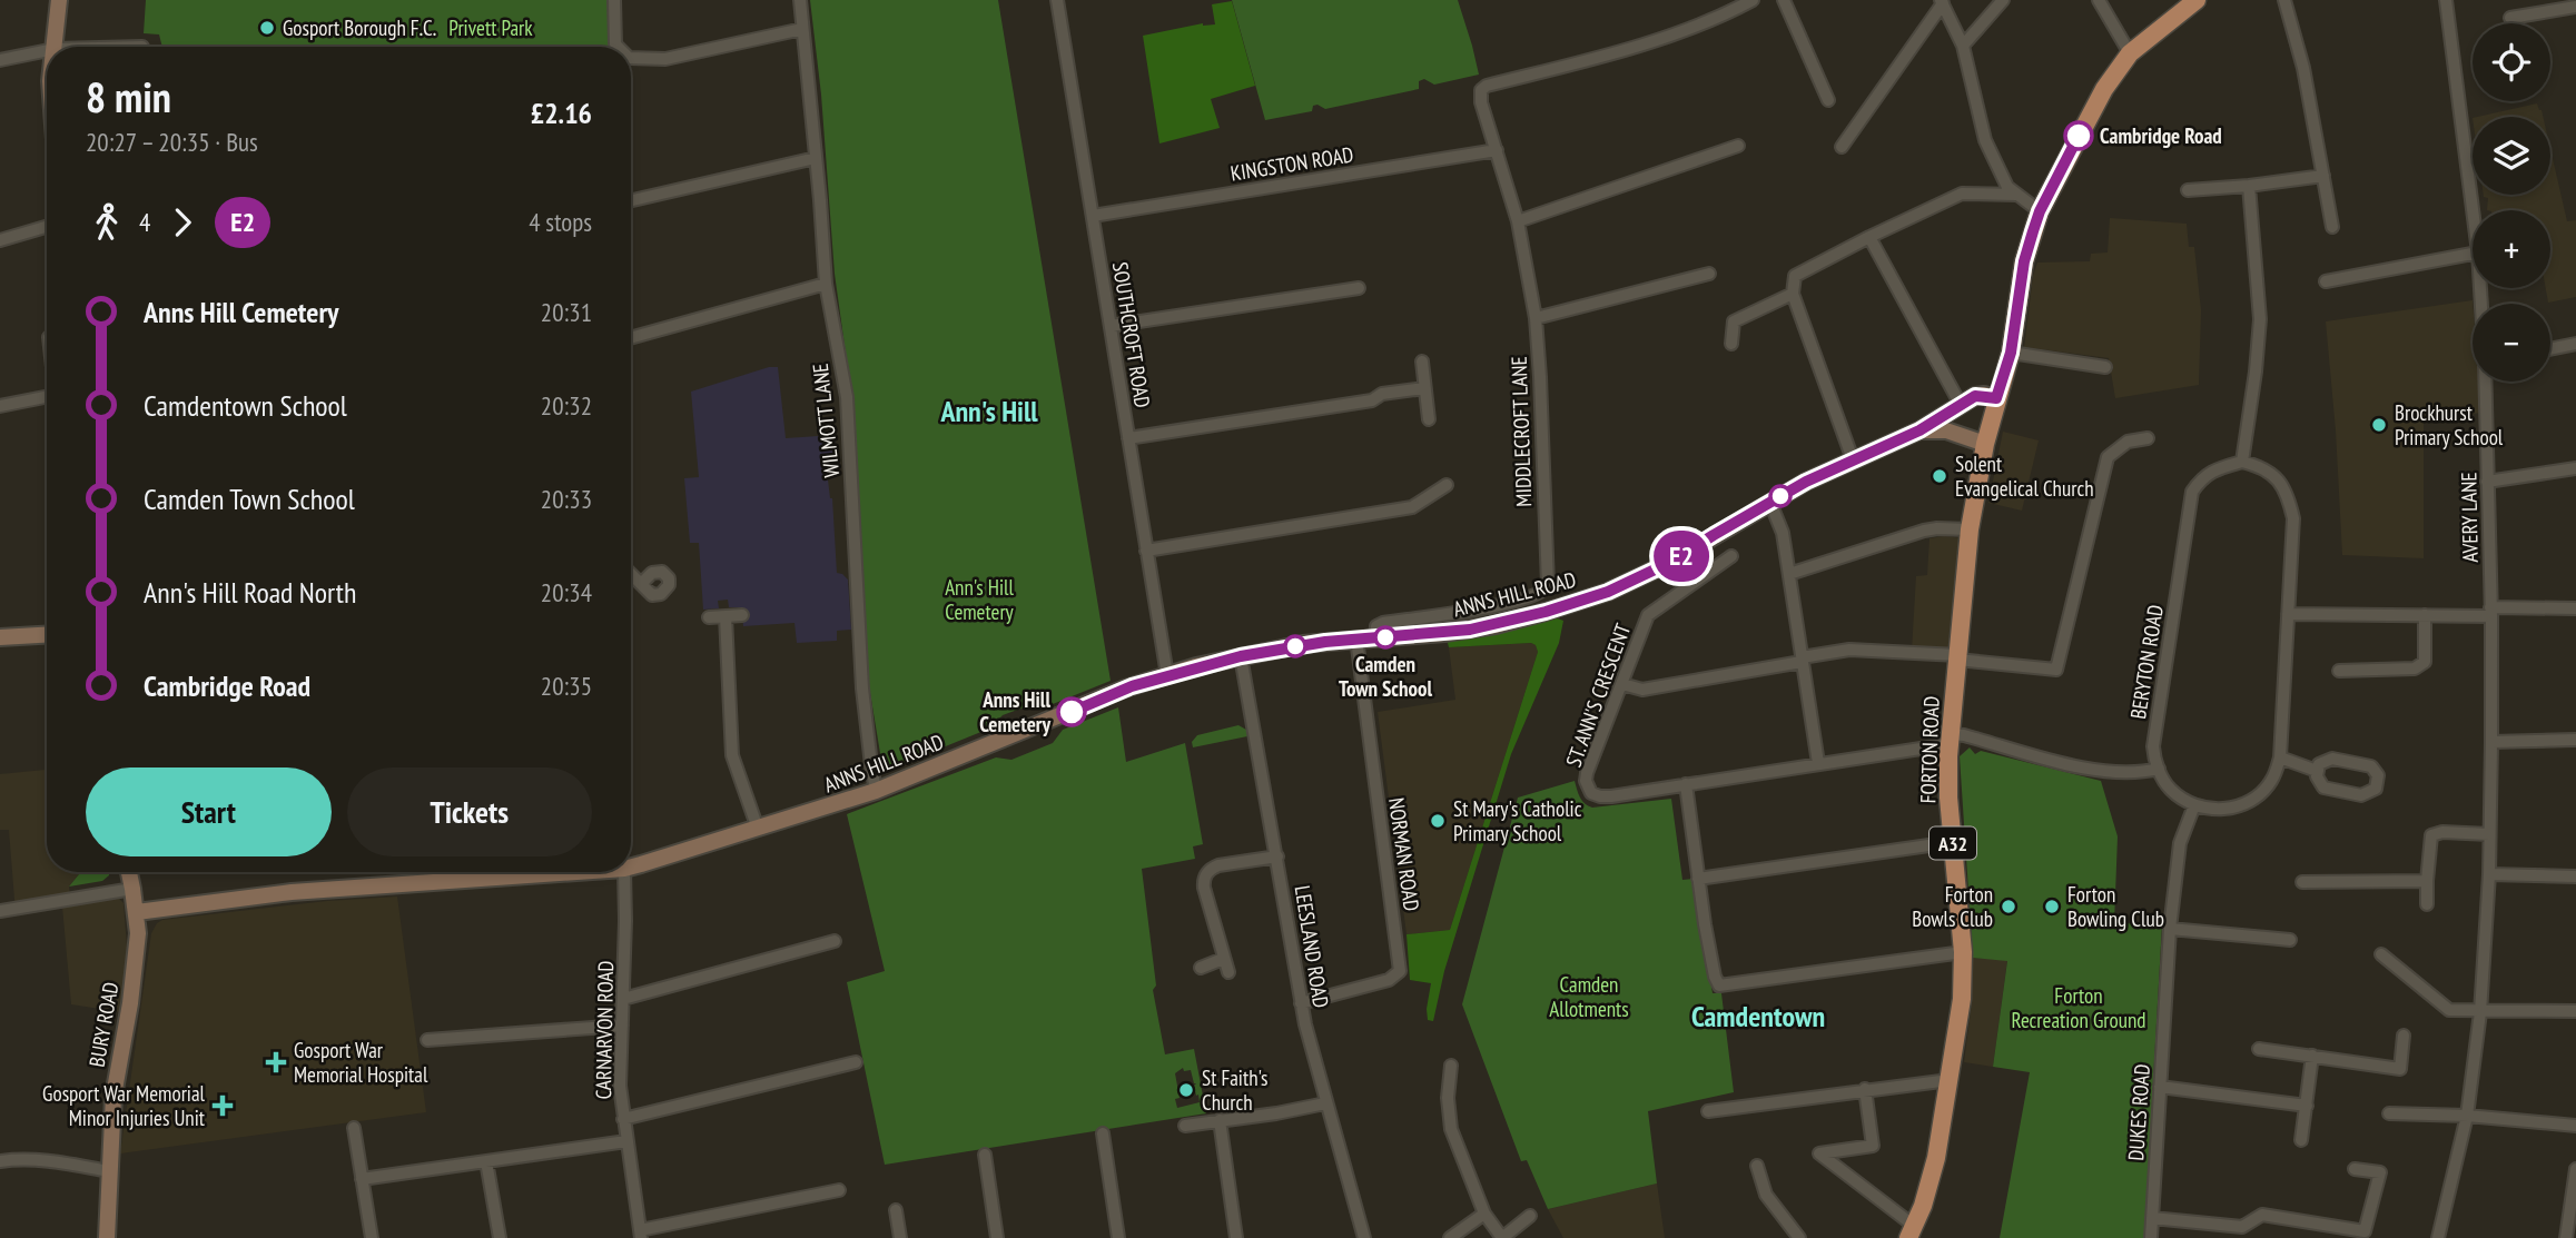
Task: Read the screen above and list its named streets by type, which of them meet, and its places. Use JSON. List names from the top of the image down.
{
  "streets": {
    "main road": ["FORTON ROAD", "A32"],
    "street": [
      "KINGSTON ROAD",
      "SOUTHCROFT ROAD",
      "WILMOTT LANE",
      "MIDDLECROFT LANE",
      "AVERY LANE",
      "ANNS HILL ROAD",
      "BERYTON ROAD",
      "ST. ANN'S CRESCENT",
      "NORMAN ROAD",
      "LEESLAND ROAD",
      "BURY ROAD",
      "CARNARVON ROAD",
      "DUKES ROAD"
    ]
  },
  "crossings": [
    ["KINGSTON ROAD", "SOUTHCROFT ROAD"],
    ["KINGSTON ROAD", "MIDDLECROFT LANE"],
    ["SOUTHCROFT ROAD", "ANNS HILL ROAD"],
    ["WILMOTT LANE", "ANNS HILL ROAD"],
    ["MIDDLECROFT LANE", "ANNS HILL ROAD"],
    ["ANNS HILL ROAD", "FORTON ROAD"],
    ["ANNS HILL ROAD", "A32"],
    ["ANNS HILL ROAD", "NORMAN ROAD"],
    ["ANNS HILL ROAD", "LEESLAND ROAD"],
    ["ANNS HILL ROAD", "BURY ROAD"],
    ["FORTON ROAD", "A32"],
    ["NORMAN ROAD", "LEESLAND ROAD"]
  ],
  "districts": ["Ann's Hill", "Camdentown"],
  "parks": [
    "Privett Park",
    "Ann's Hill Cemetery",
    "Camden Allotments",
    "Forton Recreation Ground"
  ],
  "places": {
    "other": [
      "Gosport Borough F.C.",
      "Cambridge Road",
      "Brockhurst Primary School",
      "Solent Evangelical Church",
      "Camden Town School",
      "Anns Hill Cemetery",
      "St Mary's Catholic Primary School",
      "Forton Bowls Club",
      "Forton Bowling Club",
      "St Faith's Church"
    ],
    "health": ["Gosport War Memorial Hospital", "Gosport War Memorial Minor Injuries Unit"]
  },
  "lines": ["bus line E2"],
  "page": {
    "on_map": "E2",
    "map_buttons": ["+", "−"],
    "heading": ["8 min", "20:27 – 20:35 · Bus", "£2.16"],
    "legs": ["4", "E2", "4 stops"],
    "list": [
      {
        "name": "Anns Hill Cemetery",
        "value": "20:31"
      },
      {
        "name": "Camdentown School",
        "value": "20:32"
      },
      {
        "name": "Camden Town School",
        "value": "20:33"
      },
      {
        "name": "Ann's Hill Road North",
        "value": "20:34"
      },
      {
        "name": "Cambridge Road",
        "value": "20:35"
      }
    ],
    "buttons": ["Start", "Tickets"]
  }
}
